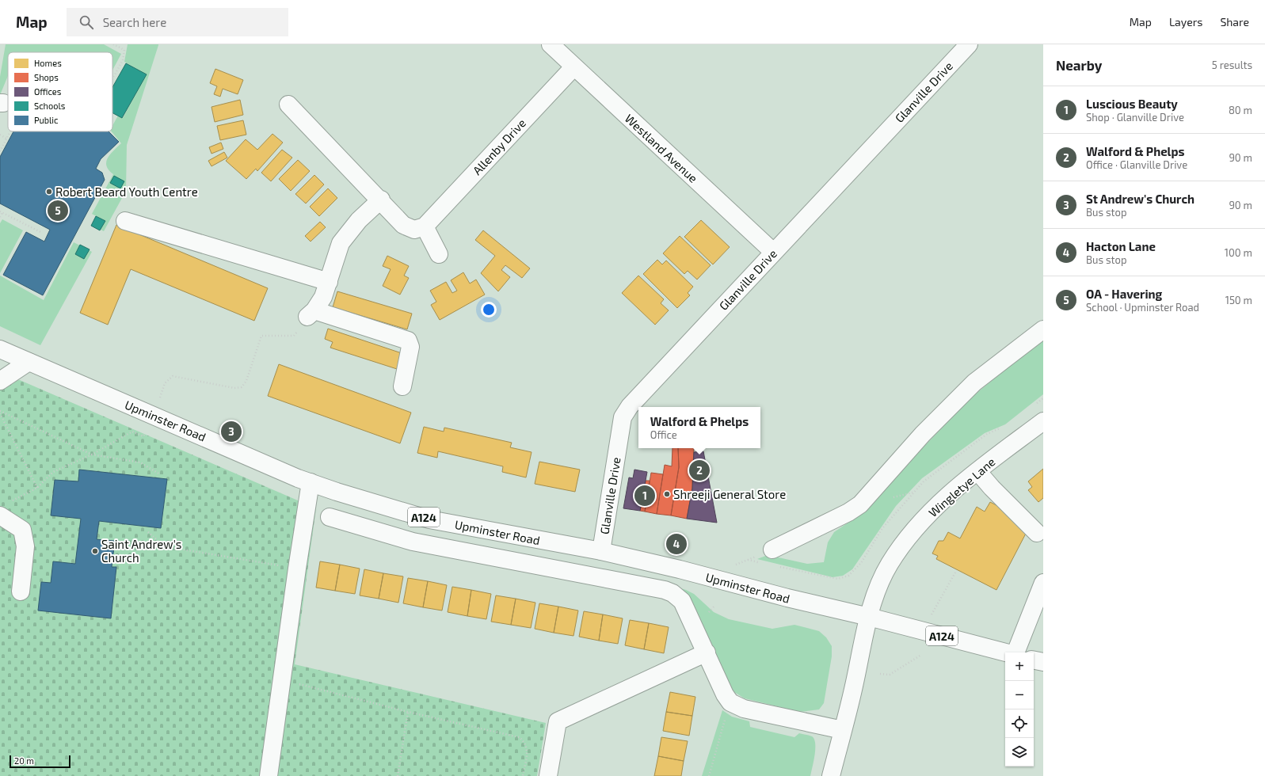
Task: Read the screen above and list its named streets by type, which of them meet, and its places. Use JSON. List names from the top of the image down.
{
  "streets": {
    "street": [
      "Glanville Drive",
      "Allenby Drive",
      "Westland Avenue",
      "Upminster Road",
      "Wingletye Lane",
      "A124"
    ]
  },
  "crossings": [
    ["Glanville Drive", "Westland Avenue"],
    ["Glanville Drive", "Upminster Road"],
    ["Allenby Drive", "Westland Avenue"],
    ["Upminster Road", "Wingletye Lane"]
  ],
  "places": ["Robert Beard Youth Centre", "Shreeji General Store", "Saint Andrew's Church"],
  "legend": [
    "Homes",
    "Shops",
    "Offices",
    "Schools",
    "Public"
  ],
  "scale_bar": "20 m",
  "page": {
    "header": "Map",
    "search": "Search here",
    "nav": ["Map", "Layers", "Share"],
    "heading": ["Nearby", "5 results"],
    "list": [
      {
        "mark": "1",
        "name": "Luscious Beauty",
        "note": "Shop · Glanville Drive",
        "value": "80 m"
      },
      {
        "mark": "2",
        "name": "Walford & Phelps",
        "note": "Office · Glanville Drive",
        "value": "90 m"
      },
      {
        "mark": "3",
        "name": "St Andrew's Church",
        "note": "Bus stop",
        "value": "90 m"
      },
      {
        "mark": "4",
        "name": "Hacton Lane",
        "note": "Bus stop",
        "value": "100 m"
      },
      {
        "mark": "5",
        "name": "OA - Havering",
        "note": "School · Upminster Road",
        "value": "150 m"
      }
    ],
    "pins": [
      "5",
      "3",
      "2",
      "1",
      "4"
    ],
    "popup": ["Walford & Phelps", "Office"],
    "map_buttons": ["+", "−"],
    "scale": "20 m"
  }
}
